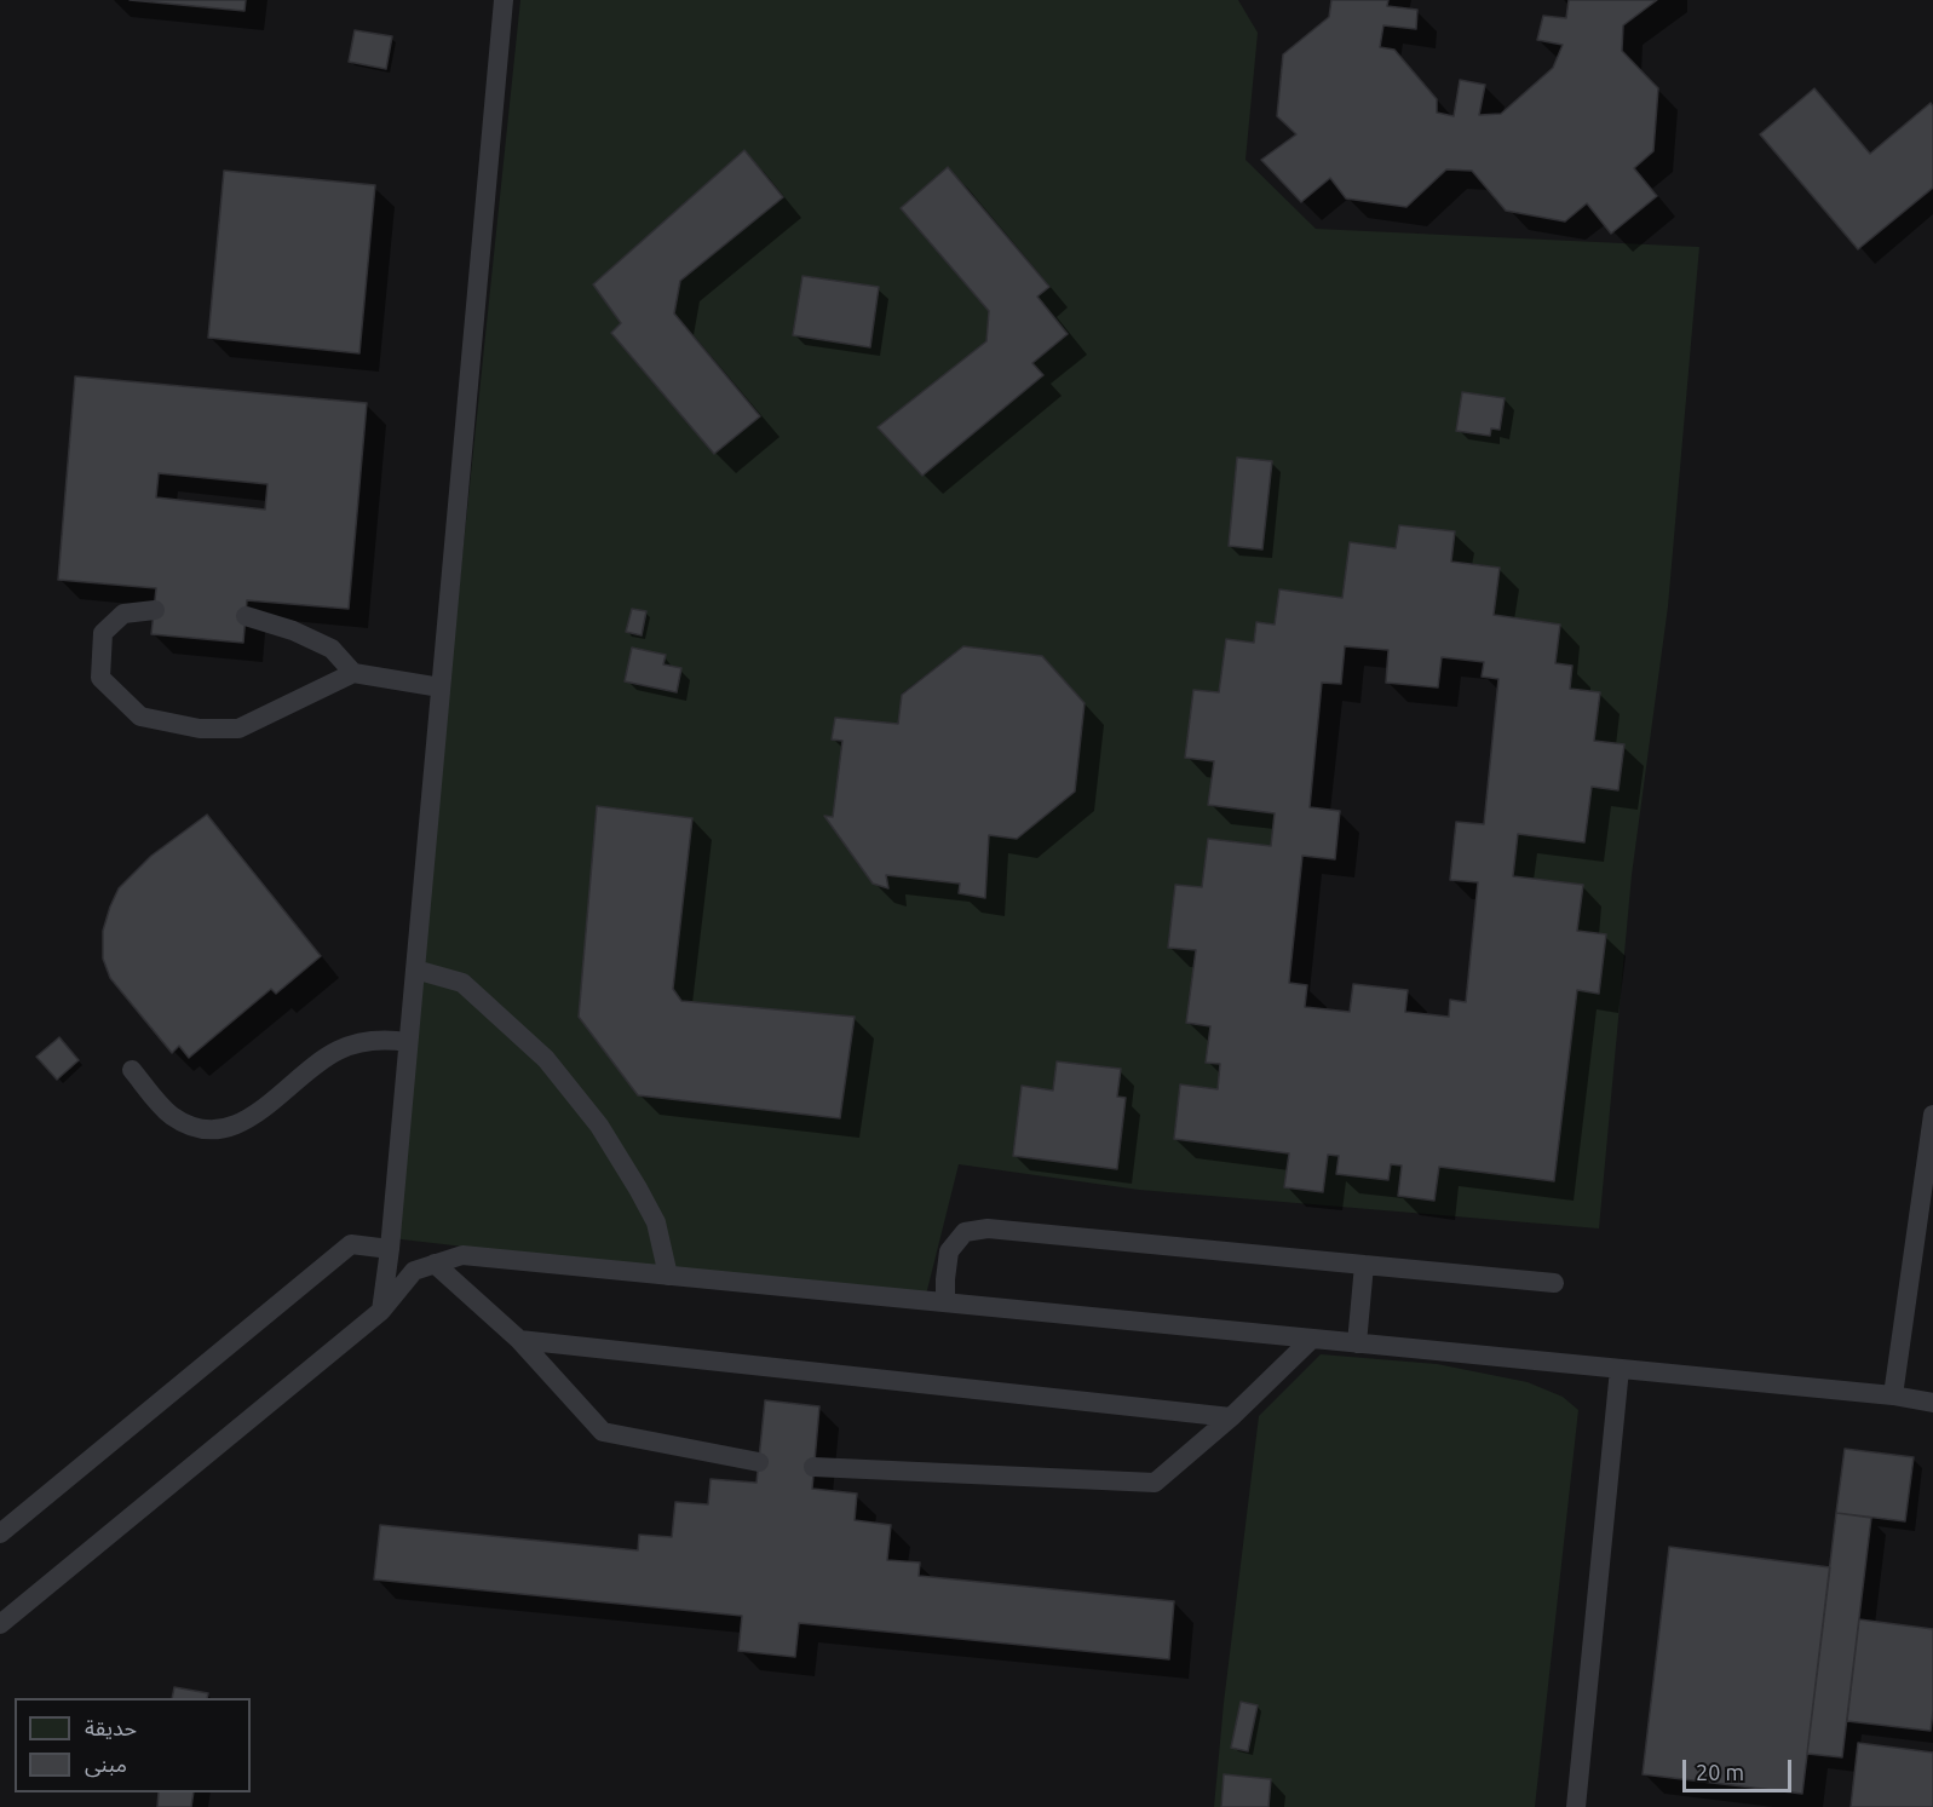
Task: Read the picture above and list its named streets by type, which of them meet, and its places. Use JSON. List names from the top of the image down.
{
  "legend": ["حديقة", "مبنى"],
  "scale_bar": "20 m"
}
